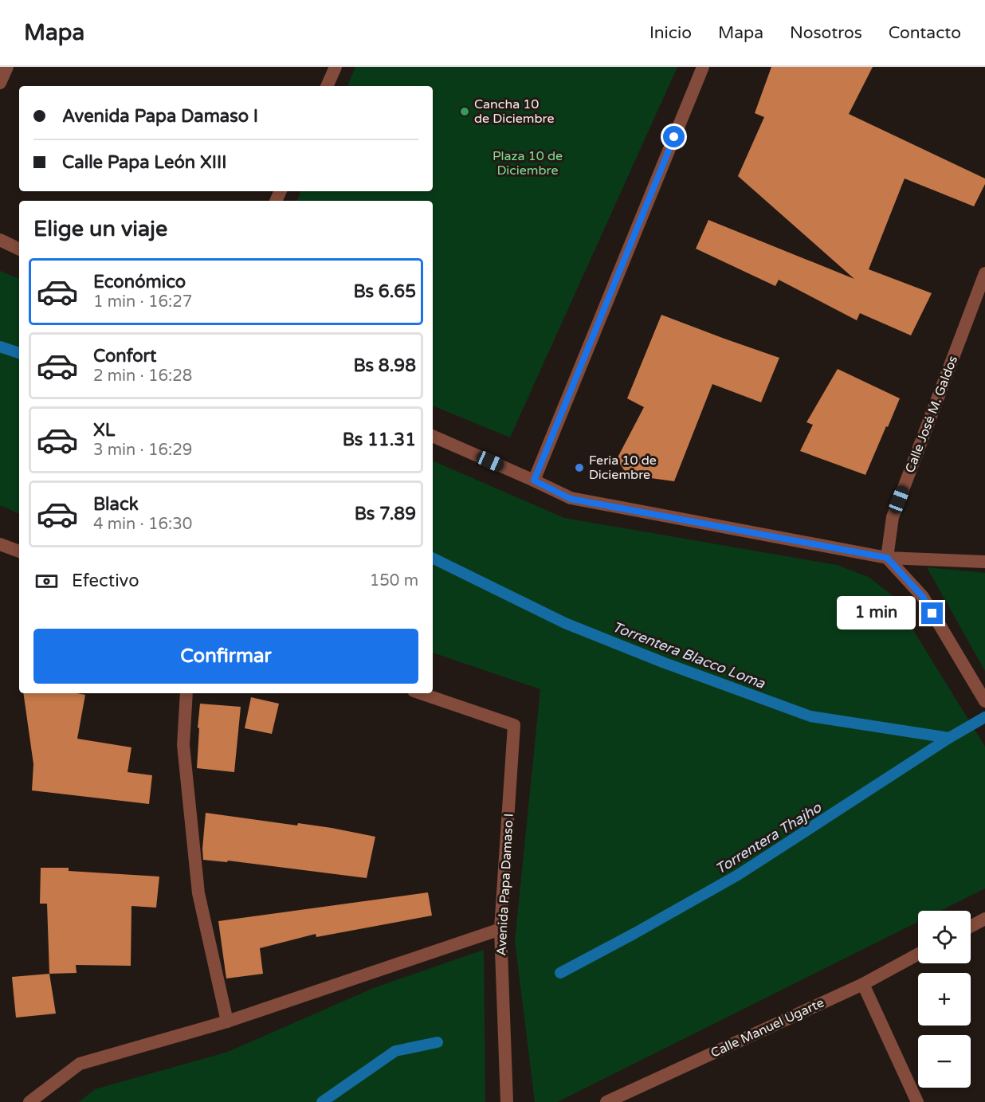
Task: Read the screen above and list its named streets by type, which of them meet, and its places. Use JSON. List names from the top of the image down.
{
  "streets": {
    "street": ["Calle José M. Galdos", "Avenida Papa Damaso I", "Calle Manuel Ugarte"]
  },
  "water": ["Torrentera Blacco Loma", "Torrentera Thajho"],
  "parks": ["Plaza 10 de Diciembre"],
  "places": ["Cancha 10 de Diciembre", "Feria 10 de Diciembre"],
  "page": {
    "header": "Mapa",
    "nav": [
      "Inicio",
      "Mapa",
      "Nosotros",
      "Contacto"
    ],
    "banner": ["Avenida Papa Damaso I", "Calle Papa León XIII"],
    "heading": "Elige un viaje",
    "list": [
      {
        "name": "Económico",
        "note": "1 min · 16:27",
        "value": "Bs 6.65"
      },
      {
        "name": "Confort",
        "note": "2 min · 16:28",
        "value": "Bs 8.98"
      },
      {
        "name": "XL",
        "note": "3 min · 16:29",
        "value": "Bs 11.31"
      },
      {
        "name": "Black",
        "note": "4 min · 16:30",
        "value": "Bs 7.89"
      }
    ],
    "pay": ["Efectivo", "150 m"],
    "bubble": "1 min",
    "buttons": "Confirmar",
    "map_buttons": ["+", "−"]
  }
}
